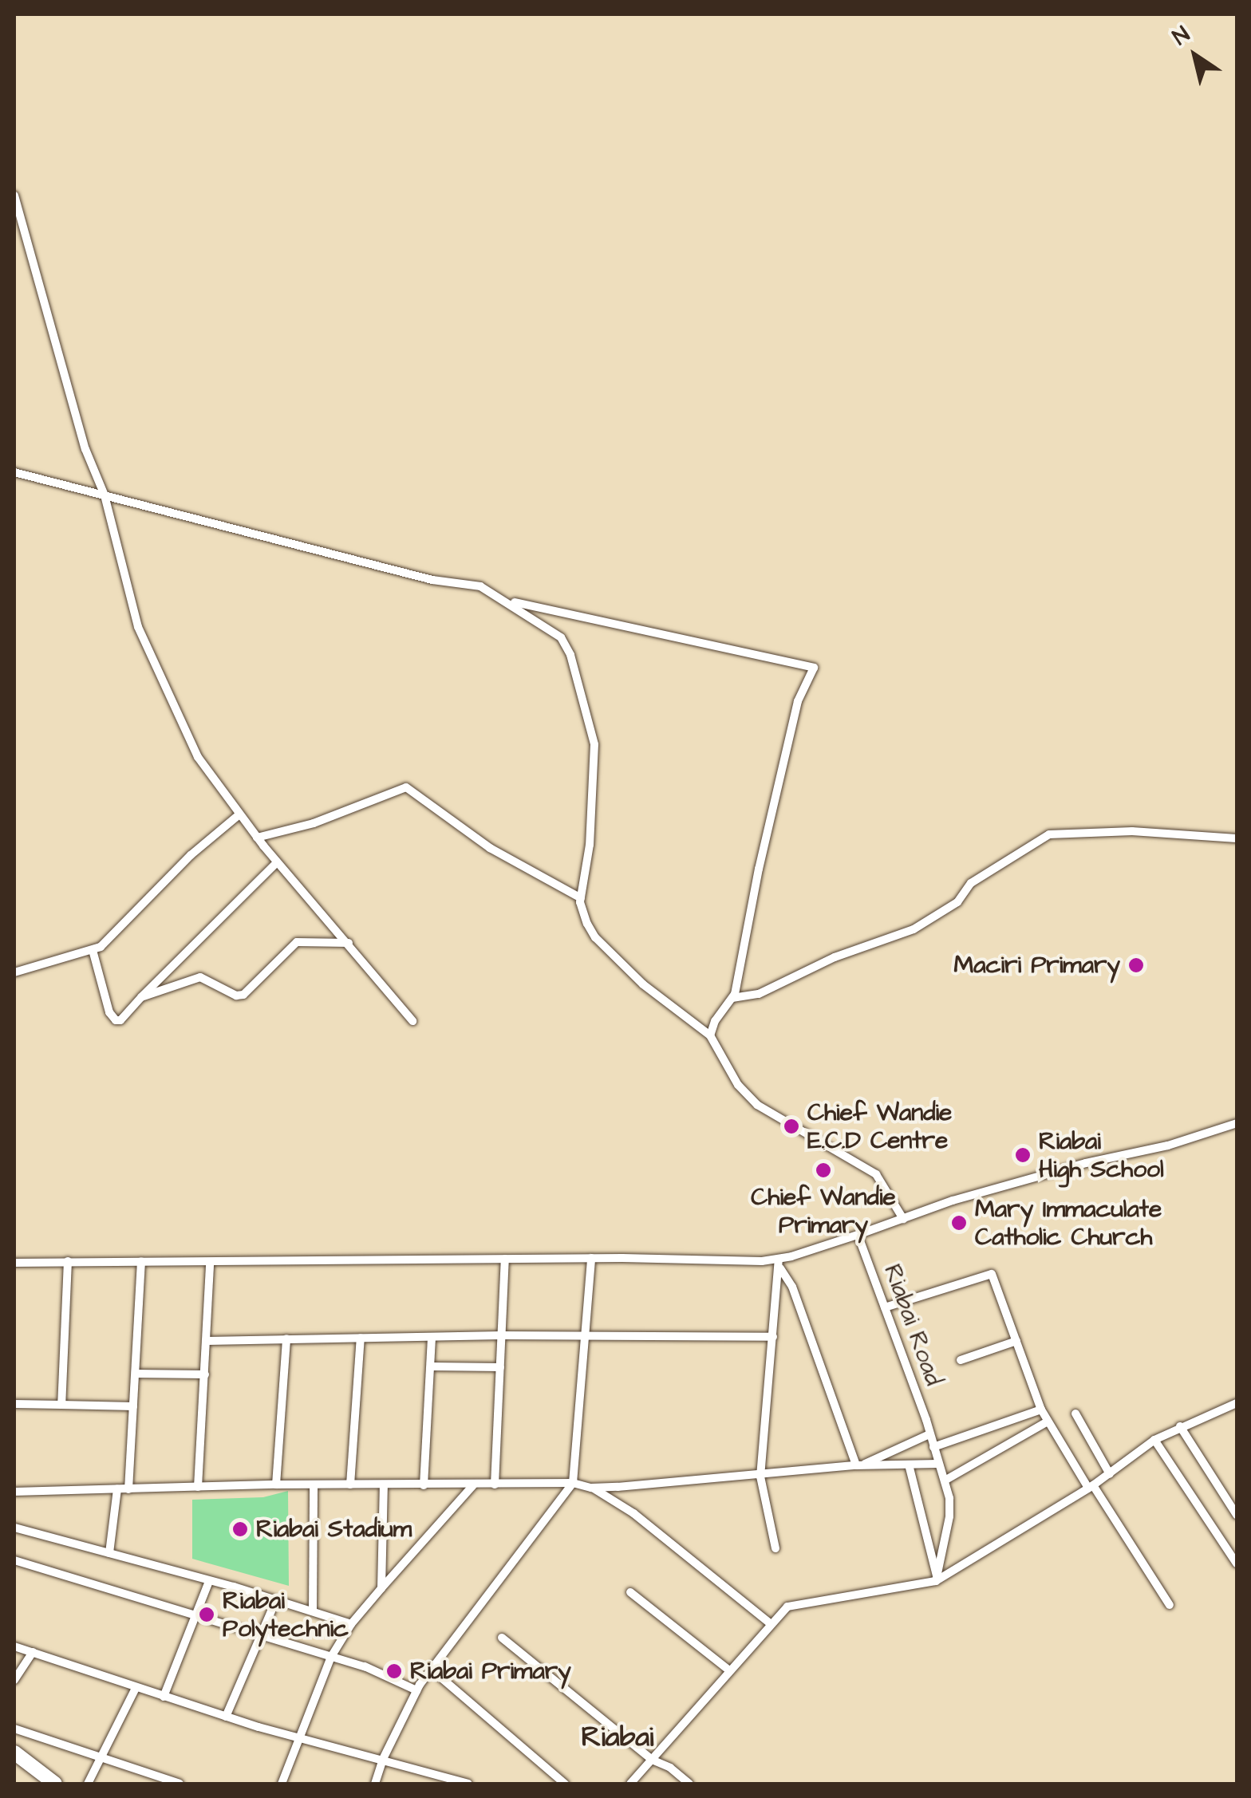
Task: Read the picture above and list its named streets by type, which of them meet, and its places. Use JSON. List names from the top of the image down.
{
  "streets": {
    "street": ["Riabai Road"]
  },
  "districts": ["Riabai"],
  "places": [
    "Maciri Primary",
    "Chief Wandie E.C.D Centre",
    "Riabai High School",
    "Chief Wandie Primary",
    "Mary Immaculate Catholic Church",
    "Riabai Stadium",
    "Riabai Polytechnic",
    "Riabai Primary"
  ],
  "north": "top left"
}
